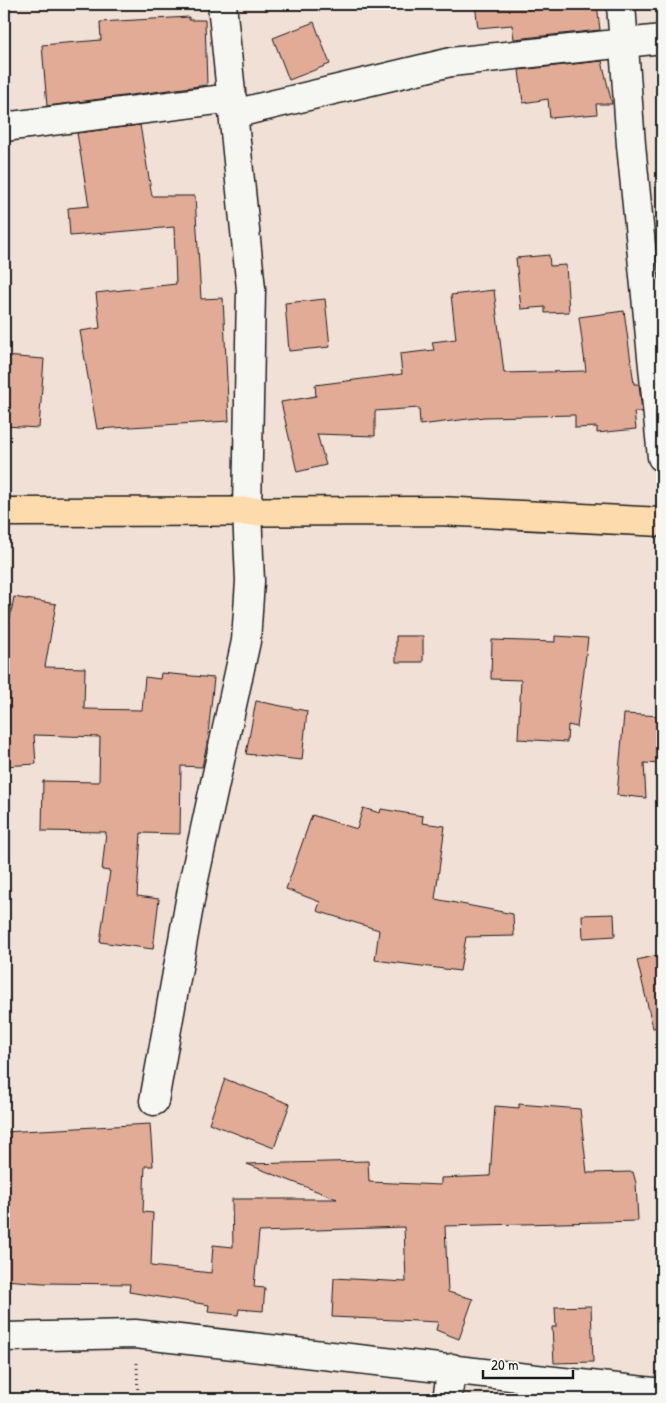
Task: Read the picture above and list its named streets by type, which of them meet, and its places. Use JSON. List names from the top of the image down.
{
  "scale_bar": "20 m"
}
